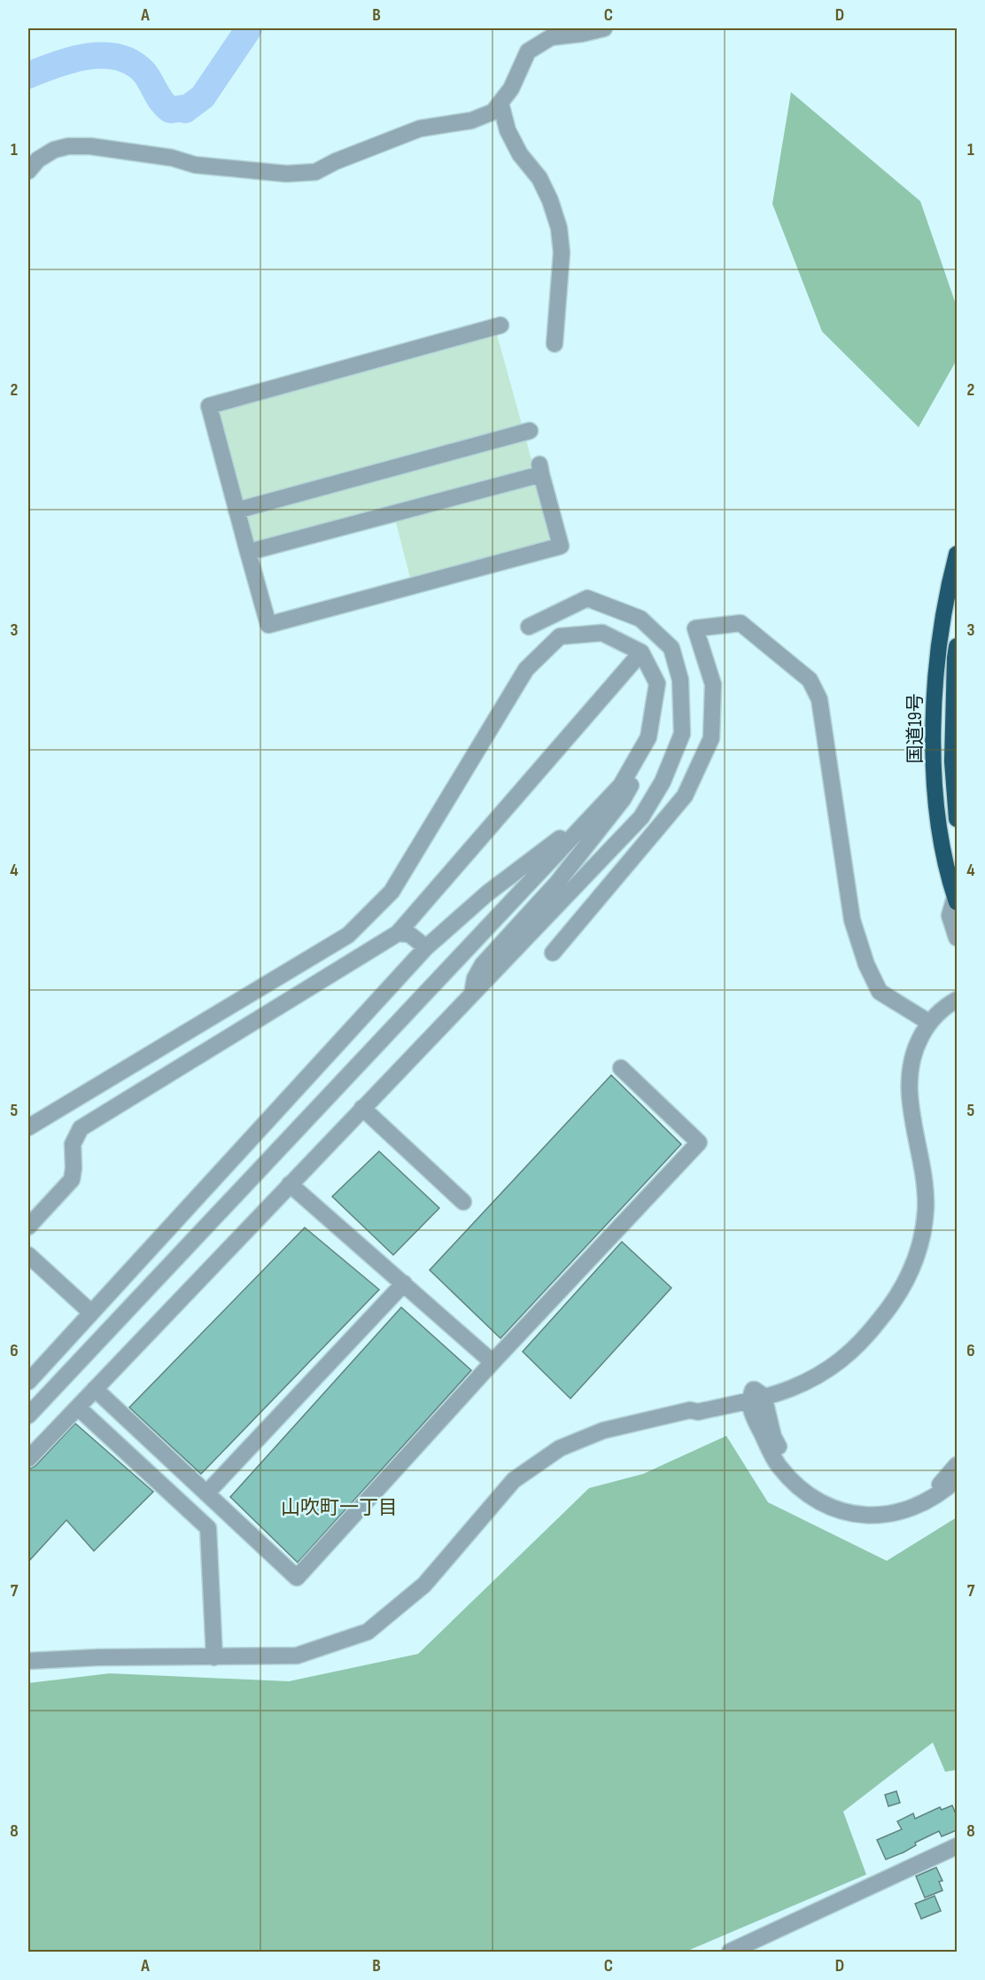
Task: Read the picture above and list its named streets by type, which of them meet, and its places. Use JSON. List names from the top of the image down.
{
  "streets": {
    "highway": ["国道19号"]
  },
  "districts": ["山吹町一丁目"],
  "grid": {
    "columns": [
      "A",
      "B",
      "C",
      "D"
    ],
    "rows": [
      "1",
      "2",
      "3",
      "4",
      "5",
      "6",
      "7",
      "8"
    ]
  }
}
